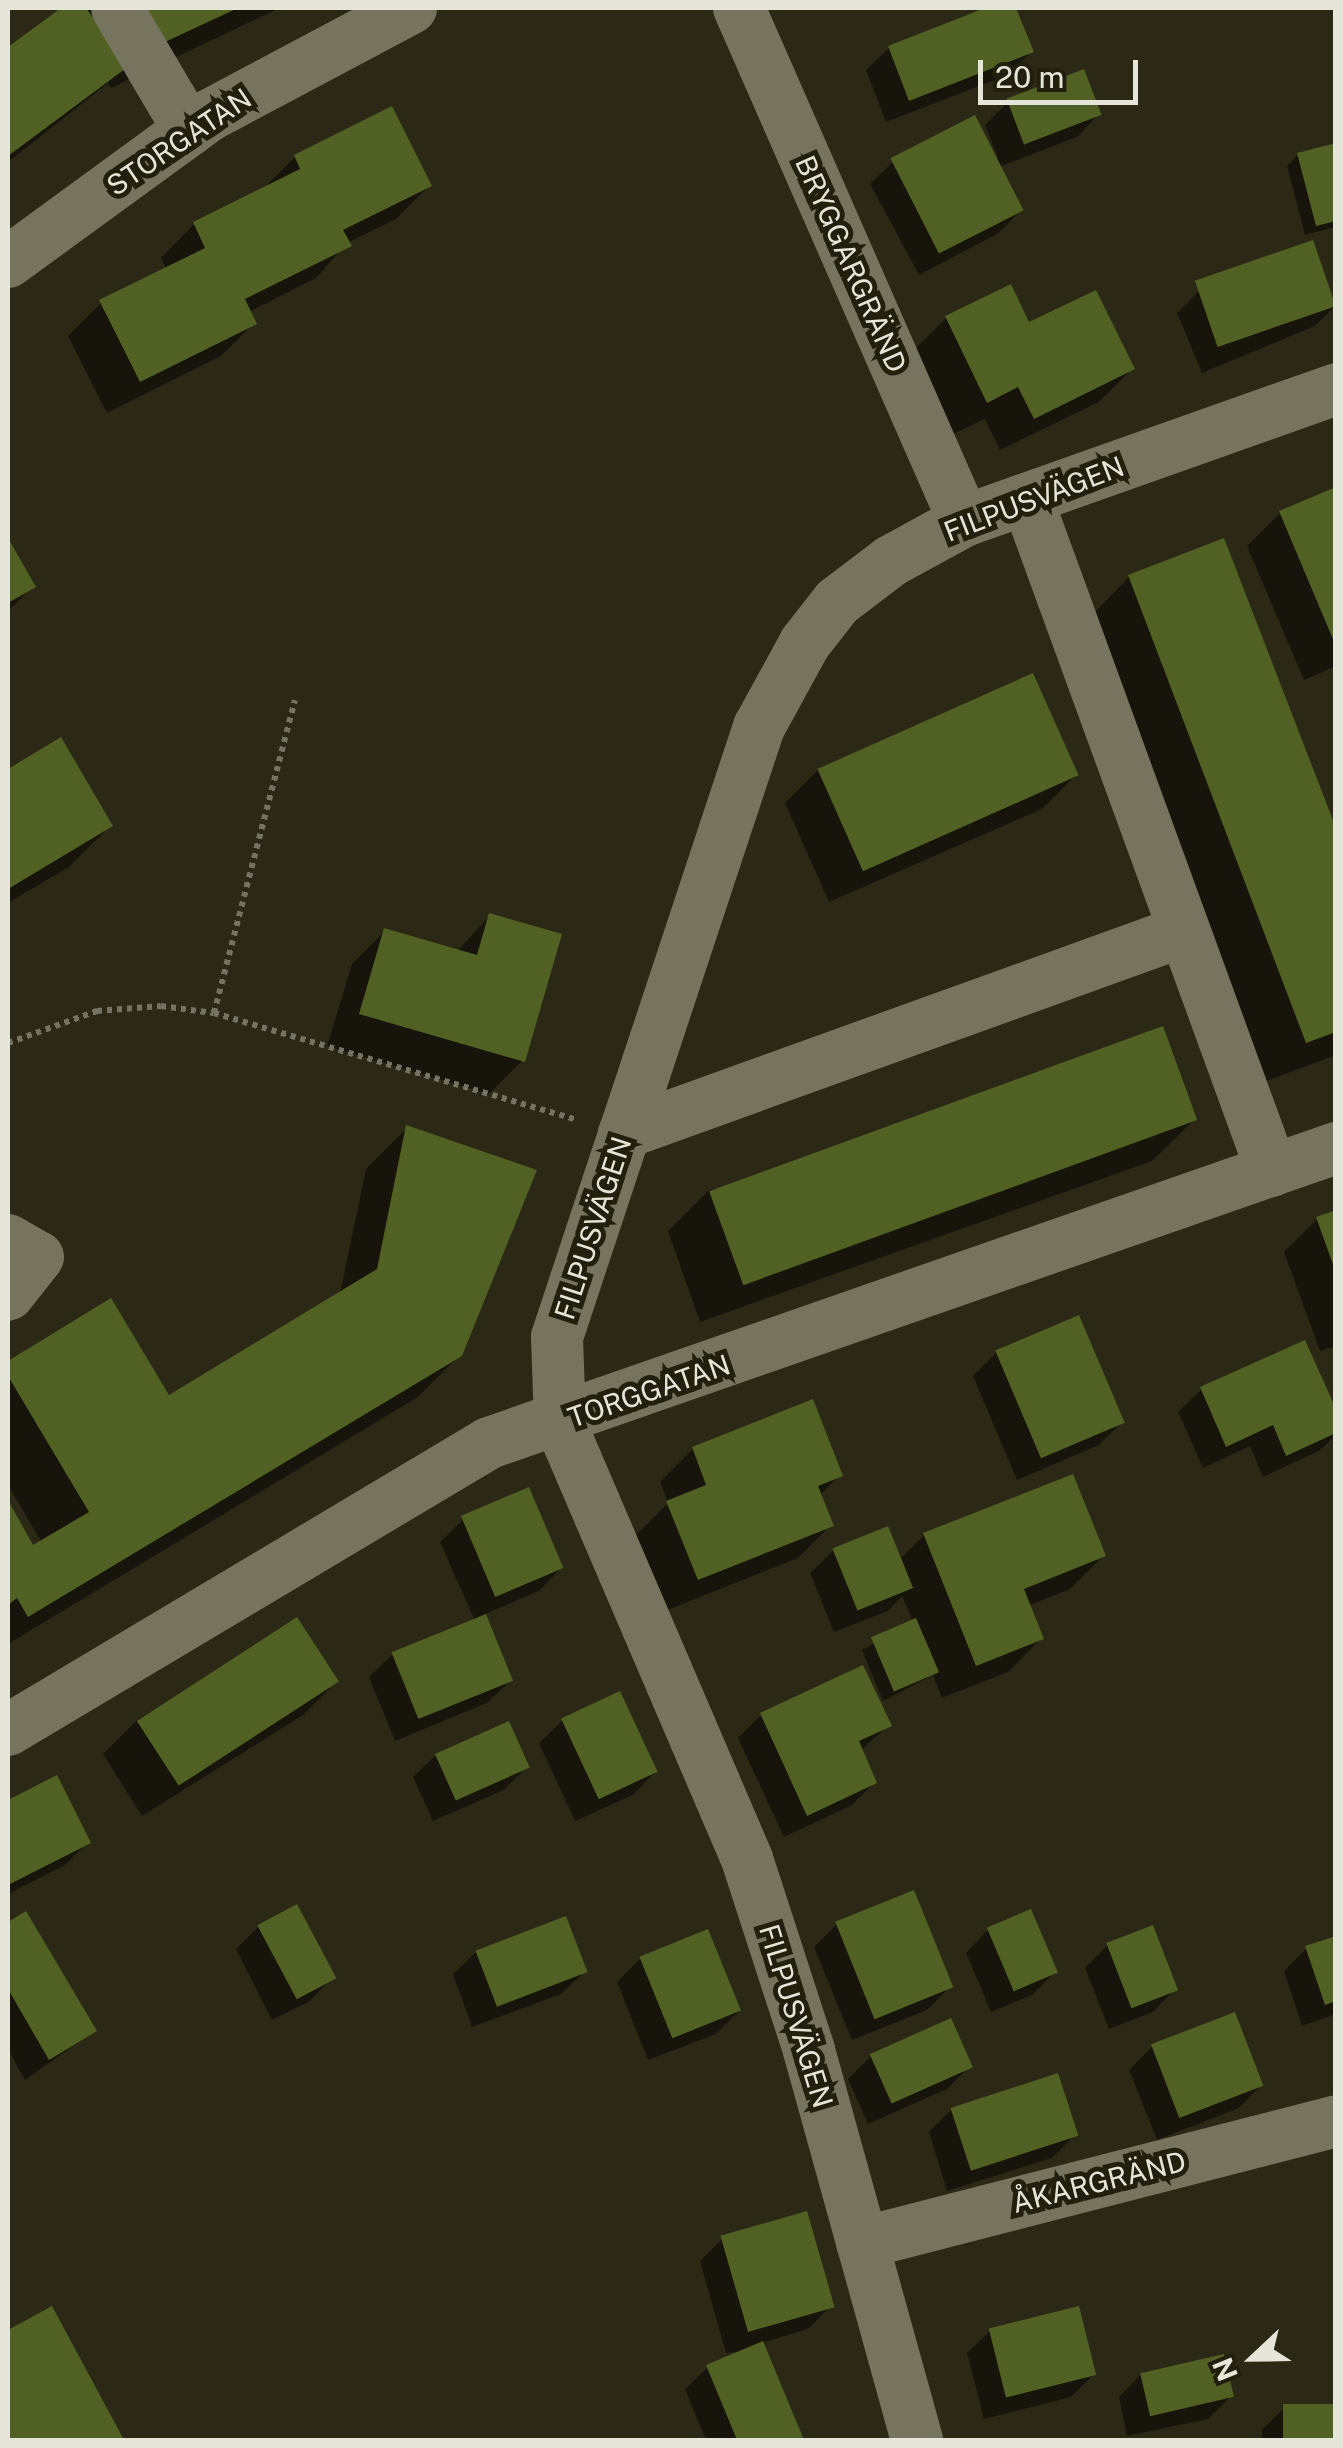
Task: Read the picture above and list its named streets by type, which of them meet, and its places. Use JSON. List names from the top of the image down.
{
  "streets": {
    "street": [
      "STORGATAN",
      "BRYGGARGRÄND",
      "FILPUSVÄGEN",
      "TORGGATAN",
      "ÅKARGRÄND"
    ]
  },
  "crossings": [
    ["BRYGGARGRÄND", "FILPUSVÄGEN"],
    ["FILPUSVÄGEN", "TORGGATAN"],
    ["FILPUSVÄGEN", "ÅKARGRÄND"]
  ],
  "scale_bar": "20 m",
  "north": "left"
}
